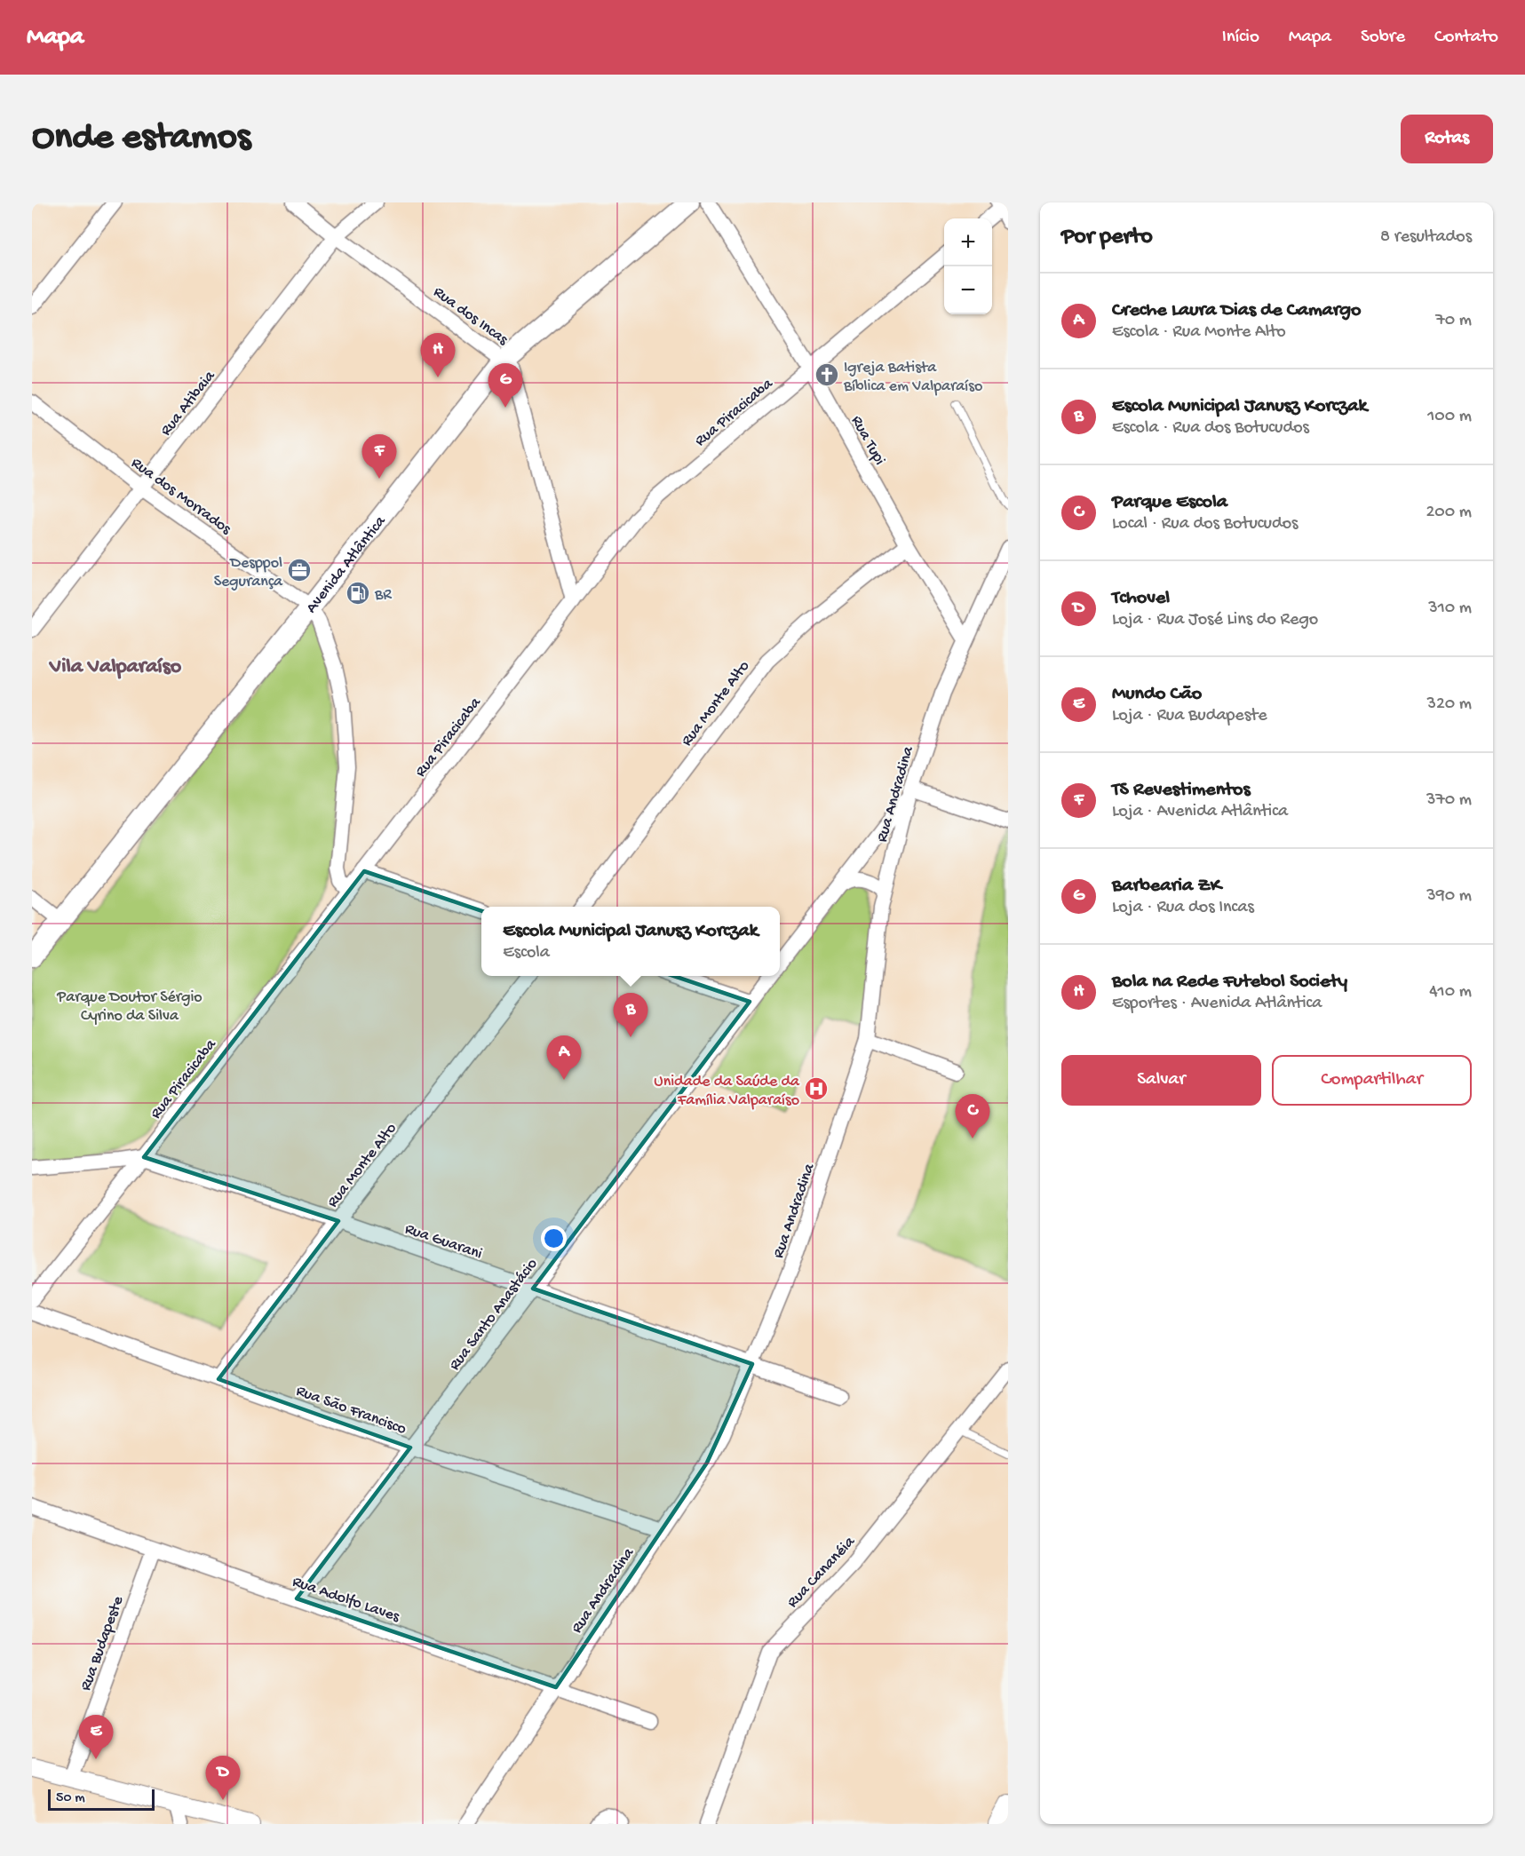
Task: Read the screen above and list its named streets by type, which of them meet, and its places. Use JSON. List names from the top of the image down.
{
  "streets": {
    "main road": ["Avenida Atlântica"],
    "street": [
      "Rua dos Incas",
      "Rua Atibaia",
      "Rua Piracicaba",
      "Rua Tupi",
      "Rua dos Morrados",
      "Rua Monte Alto",
      "Rua Andradina",
      "Rua Guarani",
      "Rua Santo Anastácio",
      "Rua São Francisco",
      "Rua Cananéia",
      "Rua Adolfo Laves",
      "Rua Budapeste"
    ]
  },
  "crossings": [
    ["Rua dos Incas", "Rua Atibaia"],
    ["Rua dos Incas", "Rua Piracicaba"],
    ["Rua dos Incas", "Avenida Atlântica"],
    ["Rua Atibaia", "Rua dos Morrados"],
    ["Rua Piracicaba", "Rua Tupi"],
    ["Rua Piracicaba", "Rua dos Morrados"],
    ["Rua Piracicaba", "Rua Guarani"],
    ["Rua Tupi", "Rua Monte Alto"],
    ["Rua Tupi", "Rua Andradina"],
    ["Rua dos Morrados", "Avenida Atlântica"],
    ["Rua Monte Alto", "Rua Guarani"],
    ["Rua Monte Alto", "Rua São Francisco"],
    ["Rua Andradina", "Rua Guarani"],
    ["Rua Andradina", "Rua São Francisco"],
    ["Rua Andradina", "Rua Adolfo Laves"],
    ["Rua Guarani", "Rua Santo Anastácio"],
    ["Rua Santo Anastácio", "Rua São Francisco"],
    ["Rua Santo Anastácio", "Rua Adolfo Laves"],
    ["Rua Adolfo Laves", "Rua Budapeste"]
  ],
  "districts": ["Vila Valparaíso"],
  "parks": ["Parque Doutor Sérgio Cyrino da Silva"],
  "places": {
    "church": ["Igreja Batista Bíblica em Valparaíso"],
    "office": ["Desppol Segurança"],
    "fuel station": ["BR"],
    "hospital": ["Unidade da Saúde da Família Valparaíso"]
  },
  "scale_bar": "50 m",
  "page": {
    "header": "Mapa",
    "nav": [
      "Início",
      "Mapa",
      "Sobre",
      "Contato"
    ],
    "buttons": [
      "Rotas",
      ["Salvar", "Compartilhar"]
    ],
    "title": "Onde estamos",
    "heading": ["Por perto", "8 resultados"],
    "map_buttons": ["+", "−"],
    "list": [
      {
        "mark": "A",
        "name": "Creche Laura Dias de Camargo",
        "note": "Escola · Rua Monte Alto",
        "value": "70 m"
      },
      {
        "mark": "B",
        "name": "Escola Municipal Janusz Korczak",
        "note": "Escola · Rua dos Botucudos",
        "value": "100 m"
      },
      {
        "mark": "C",
        "name": "Parque Escola",
        "note": "Local · Rua dos Botucudos",
        "value": "200 m"
      },
      {
        "mark": "D",
        "name": "Tchovel",
        "note": "Loja · Rua José Lins do Rego",
        "value": "310 m"
      },
      {
        "mark": "E",
        "name": "Mundo Cão",
        "note": "Loja · Rua Budapeste",
        "value": "320 m"
      },
      {
        "mark": "F",
        "name": "TS Revestimentos",
        "note": "Loja · Avenida Atlântica",
        "value": "370 m"
      },
      {
        "mark": "G",
        "name": "Barbearia ZK",
        "note": "Loja · Rua dos Incas",
        "value": "390 m"
      },
      {
        "mark": "H",
        "name": "Bola na Rede Futebol Society",
        "note": "Esportes · Avenida Atlântica",
        "value": "410 m"
      }
    ],
    "pins": [
      "H",
      "G",
      "F",
      "B",
      "A",
      "C",
      "E",
      "D"
    ],
    "popup": ["Escola Municipal Janusz Korczak", "Escola"],
    "scale": "50 m"
  }
}
